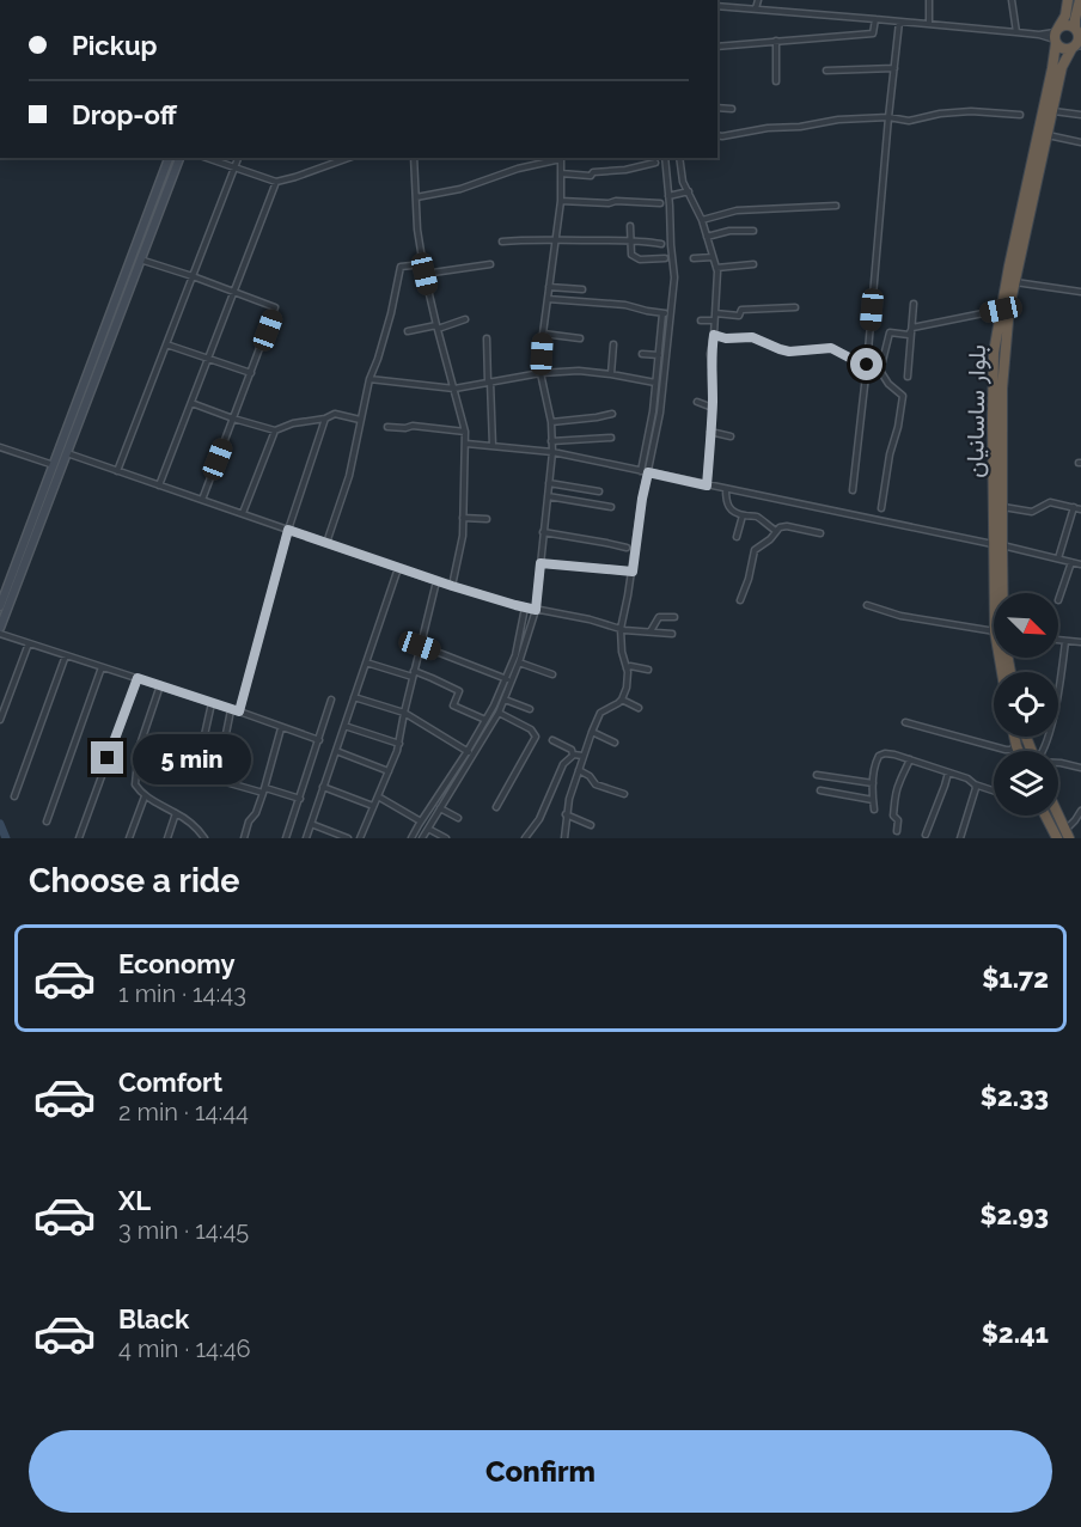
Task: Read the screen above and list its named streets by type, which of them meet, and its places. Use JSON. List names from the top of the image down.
{
  "streets": {
    "highway": ["بلوار ساسانیان"]
  },
  "north": "bottom right",
  "page": {
    "banner": ["Pickup", "Drop-off"],
    "bubble": "5 min",
    "heading": "Choose a ride",
    "list": [
      {
        "name": "Economy",
        "note": "1 min · 14:43",
        "value": "$1.72"
      },
      {
        "name": "Comfort",
        "note": "2 min · 14:44",
        "value": "$2.33"
      },
      {
        "name": "XL",
        "note": "3 min · 14:45",
        "value": "$2.93"
      },
      {
        "name": "Black",
        "note": "4 min · 14:46",
        "value": "$2.41"
      }
    ],
    "buttons": "Confirm"
  }
}
